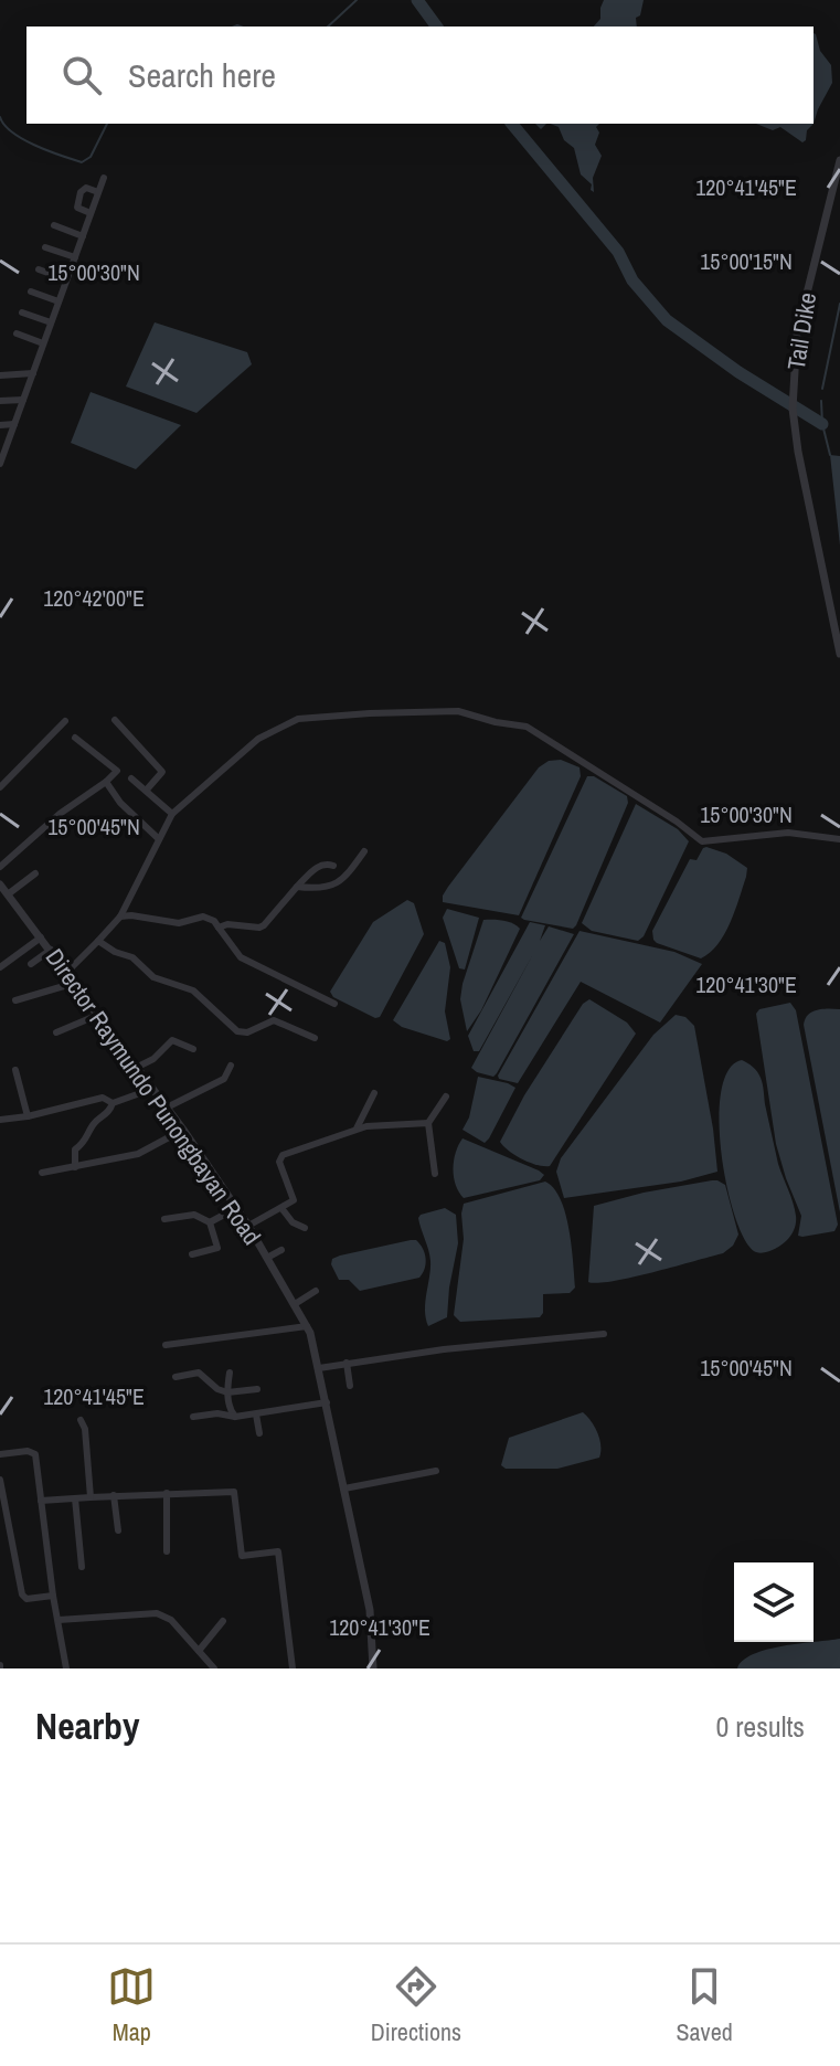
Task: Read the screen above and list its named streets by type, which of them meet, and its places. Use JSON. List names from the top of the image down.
{
  "streets": {
    "street": ["Tail Dike", "Director Raymundo Punongbayan Road"]
  },
  "page": {
    "search": "Search here",
    "heading": ["Nearby", "0 results"],
    "nav": ["Map", "Directions", "Saved"]
  },
  "coordinates": [
    "120°41'45\"E",
    "15°00'15\"N",
    "15°00'30\"N",
    "120°42'00\"E",
    "15°00'45\"N",
    "120°41'30\"E"
  ]
}
